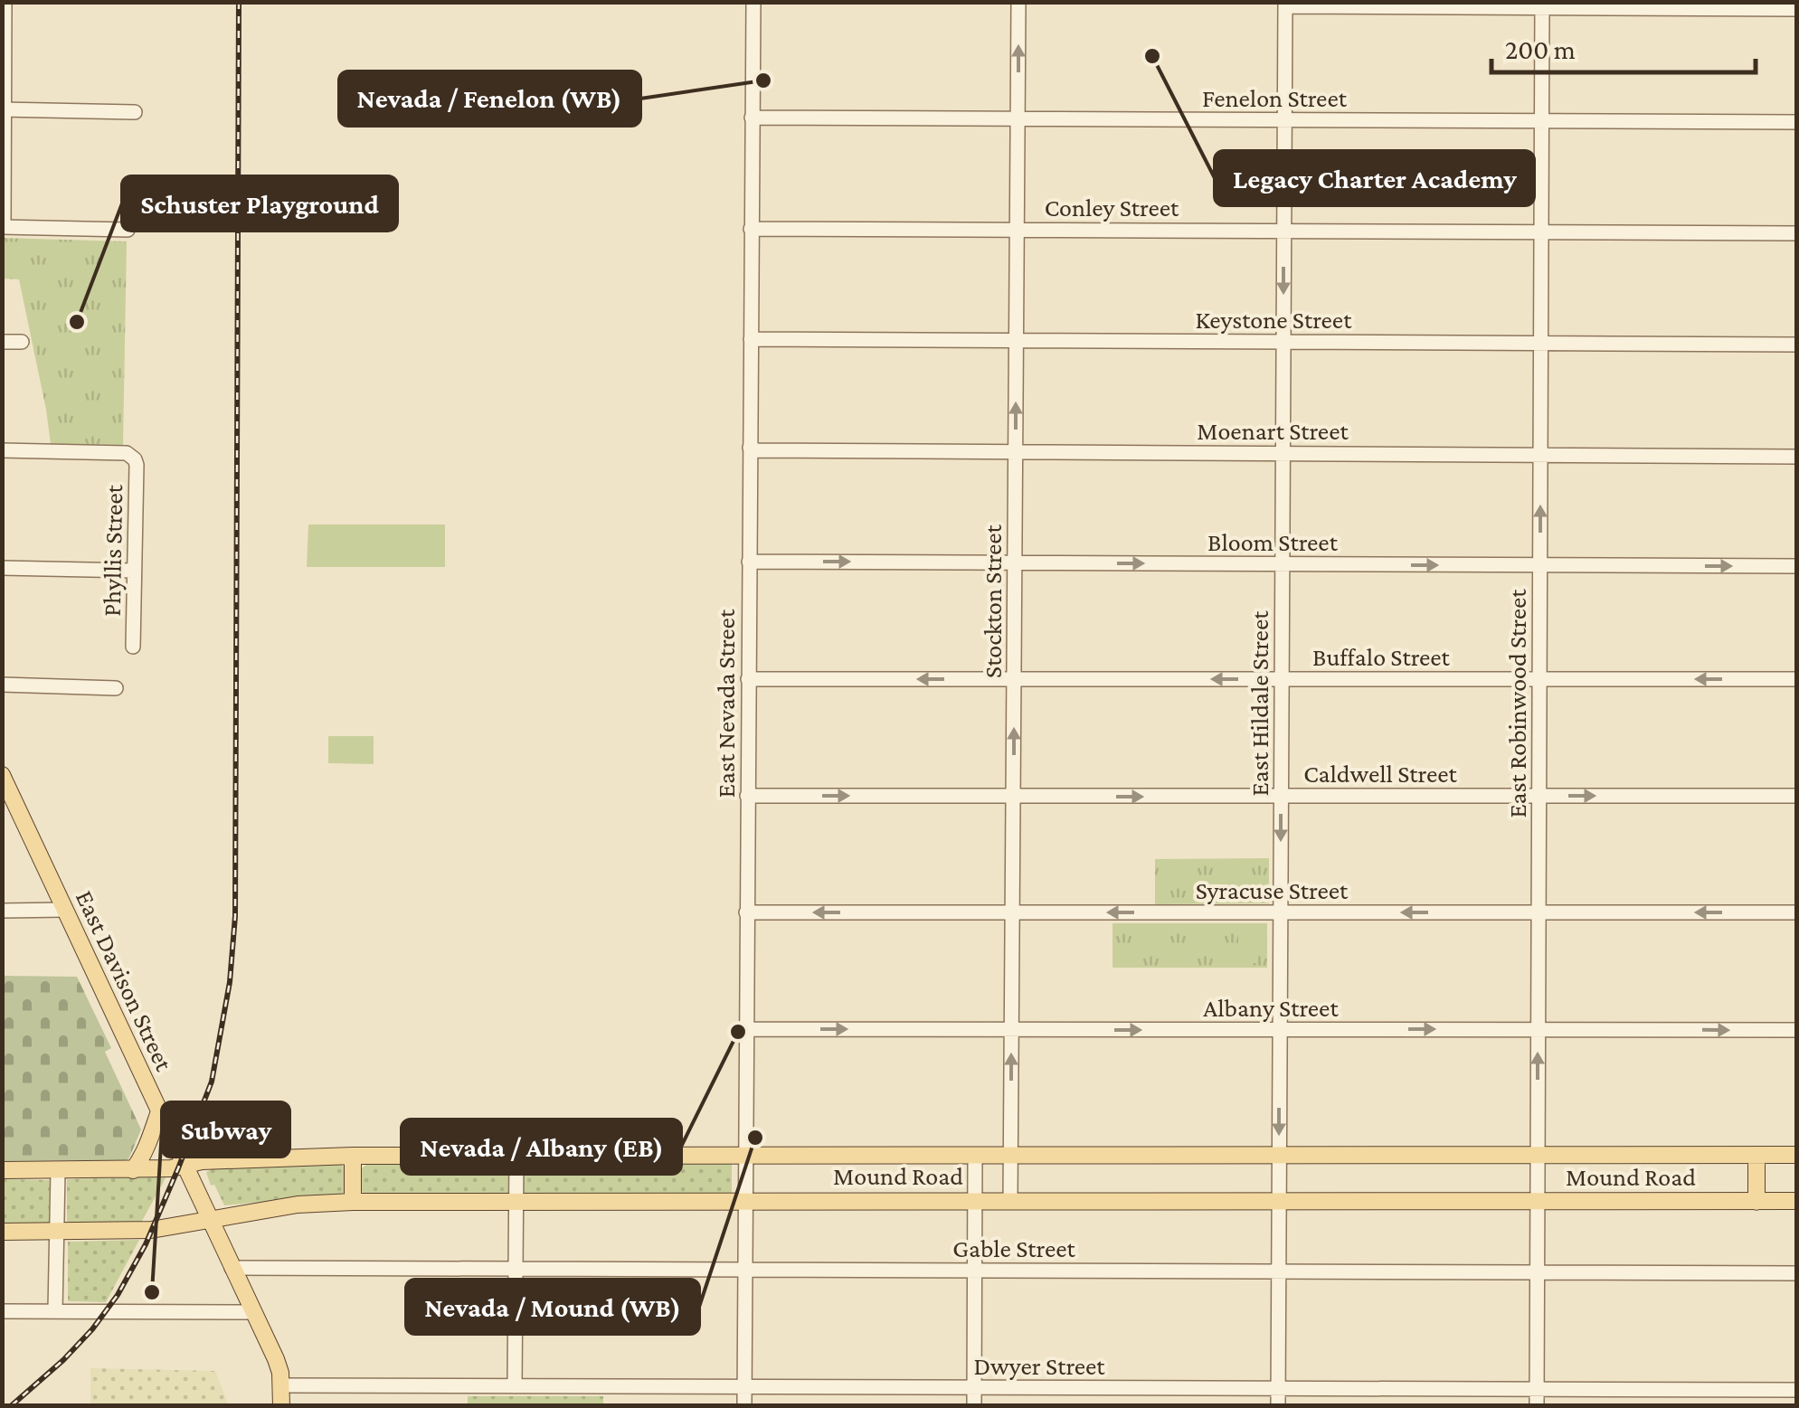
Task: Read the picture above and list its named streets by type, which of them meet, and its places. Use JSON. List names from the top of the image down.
{
  "streets": {
    "main road": ["East Davison Street", "Mound Road"],
    "street": [
      "Fenelon Street",
      "Conley Street",
      "Keystone Street",
      "Moenart Street",
      "Bloom Street",
      "Phyllis Street",
      "Stockton Street",
      "Buffalo Street",
      "East Nevada Street",
      "East Hildale Street",
      "East Robinwood Street",
      "Caldwell Street",
      "Syracuse Street",
      "Albany Street",
      "Gable Street",
      "Dwyer Street"
    ]
  },
  "crossings": [
    ["Fenelon Street", "Stockton Street"],
    ["Fenelon Street", "East Nevada Street"],
    ["Fenelon Street", "East Hildale Street"],
    ["Fenelon Street", "East Robinwood Street"],
    ["Conley Street", "Stockton Street"],
    ["Conley Street", "East Nevada Street"],
    ["Conley Street", "East Hildale Street"],
    ["Conley Street", "East Robinwood Street"],
    ["Keystone Street", "Stockton Street"],
    ["Keystone Street", "East Nevada Street"],
    ["Keystone Street", "East Hildale Street"],
    ["Keystone Street", "East Robinwood Street"],
    ["Moenart Street", "Stockton Street"],
    ["Moenart Street", "East Nevada Street"],
    ["Moenart Street", "East Hildale Street"],
    ["Moenart Street", "East Robinwood Street"],
    ["Bloom Street", "Stockton Street"],
    ["Bloom Street", "East Nevada Street"],
    ["Bloom Street", "East Hildale Street"],
    ["Bloom Street", "East Robinwood Street"],
    ["Stockton Street", "Buffalo Street"],
    ["Stockton Street", "Caldwell Street"],
    ["Stockton Street", "Syracuse Street"],
    ["Stockton Street", "Albany Street"],
    ["Stockton Street", "Mound Road"],
    ["Buffalo Street", "East Nevada Street"],
    ["Buffalo Street", "East Hildale Street"],
    ["Buffalo Street", "East Robinwood Street"],
    ["East Nevada Street", "Caldwell Street"],
    ["East Nevada Street", "Syracuse Street"],
    ["East Nevada Street", "Albany Street"],
    ["East Nevada Street", "Mound Road"],
    ["East Nevada Street", "Gable Street"],
    ["East Nevada Street", "Dwyer Street"],
    ["East Hildale Street", "Caldwell Street"],
    ["East Hildale Street", "Syracuse Street"],
    ["East Hildale Street", "Albany Street"],
    ["East Hildale Street", "Mound Road"],
    ["East Hildale Street", "Gable Street"],
    ["East Hildale Street", "Dwyer Street"],
    ["East Robinwood Street", "Caldwell Street"],
    ["East Robinwood Street", "Syracuse Street"],
    ["East Robinwood Street", "Albany Street"],
    ["East Robinwood Street", "Mound Road"],
    ["East Robinwood Street", "Gable Street"],
    ["East Robinwood Street", "Dwyer Street"],
    ["East Davison Street", "Mound Road"],
    ["East Davison Street", "Gable Street"],
    ["East Davison Street", "Dwyer Street"]
  ],
  "one_way": [
    "Bloom Street",
    "Stockton Street",
    "Buffalo Street",
    "Caldwell Street",
    "Syracuse Street",
    "Albany Street"
  ],
  "places": [
    "Legacy Charter Academy",
    "Nevada / Fenelon (WB)",
    "Schuster Playground",
    "Nevada / Albany (EB)",
    "Nevada / Mound (WB)",
    "Subway"
  ],
  "scale_bar": "200 m"
}
